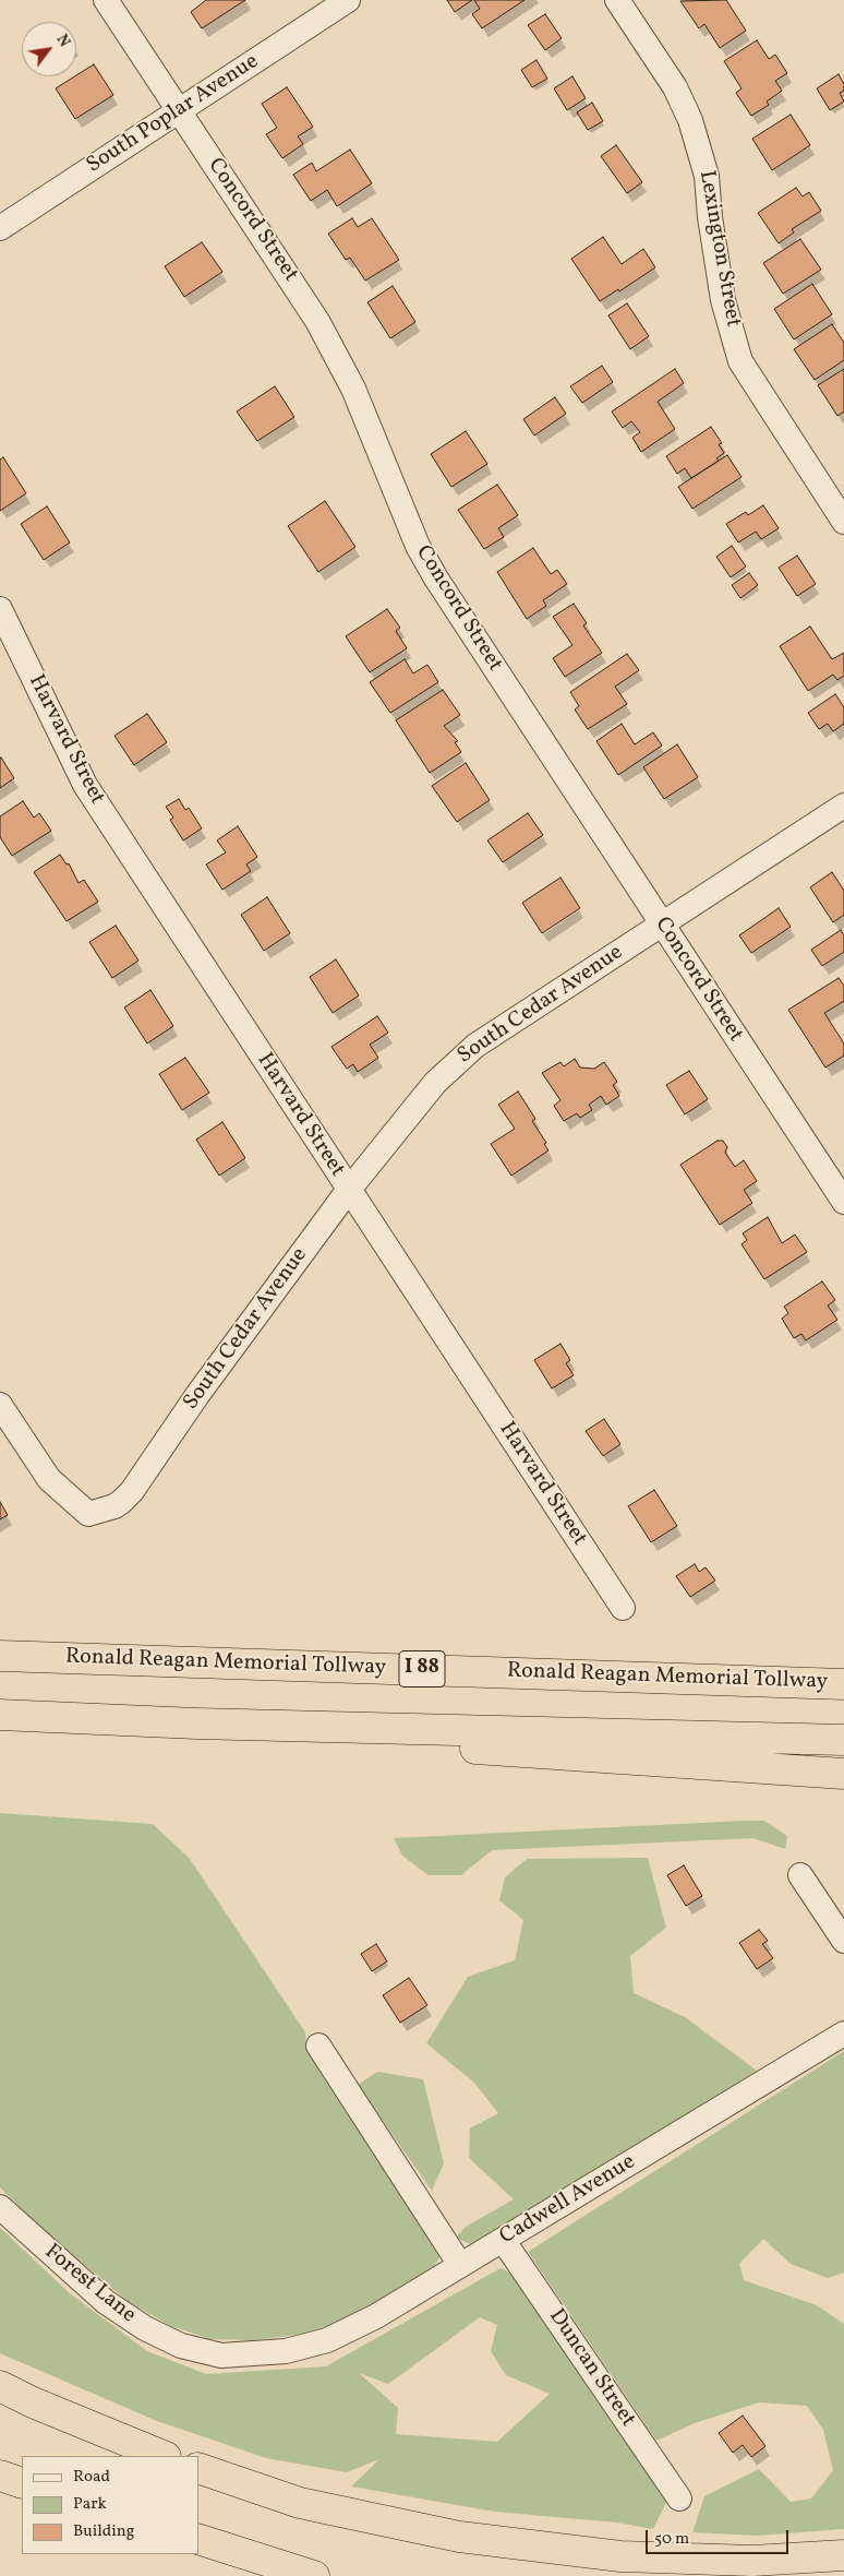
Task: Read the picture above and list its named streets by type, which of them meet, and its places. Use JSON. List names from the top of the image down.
{
  "streets": {
    "highway": ["Ronald Reagan Memorial Tollway", "I 88"],
    "street": [
      "South Poplar Avenue",
      "Concord Street",
      "Lexington Street",
      "Harvard Street",
      "South Cedar Avenue",
      "Cadwell Avenue",
      "Forest Lane",
      "Duncan Street"
    ]
  },
  "crossings": [
    ["South Poplar Avenue", "Concord Street"],
    ["Concord Street", "South Cedar Avenue"],
    ["Harvard Street", "South Cedar Avenue"],
    ["Cadwell Avenue", "Forest Lane"],
    ["Cadwell Avenue", "Duncan Street"]
  ],
  "legend": ["Road", "Park", "Building"],
  "scale_bar": "50 m",
  "north": "top right"
}
